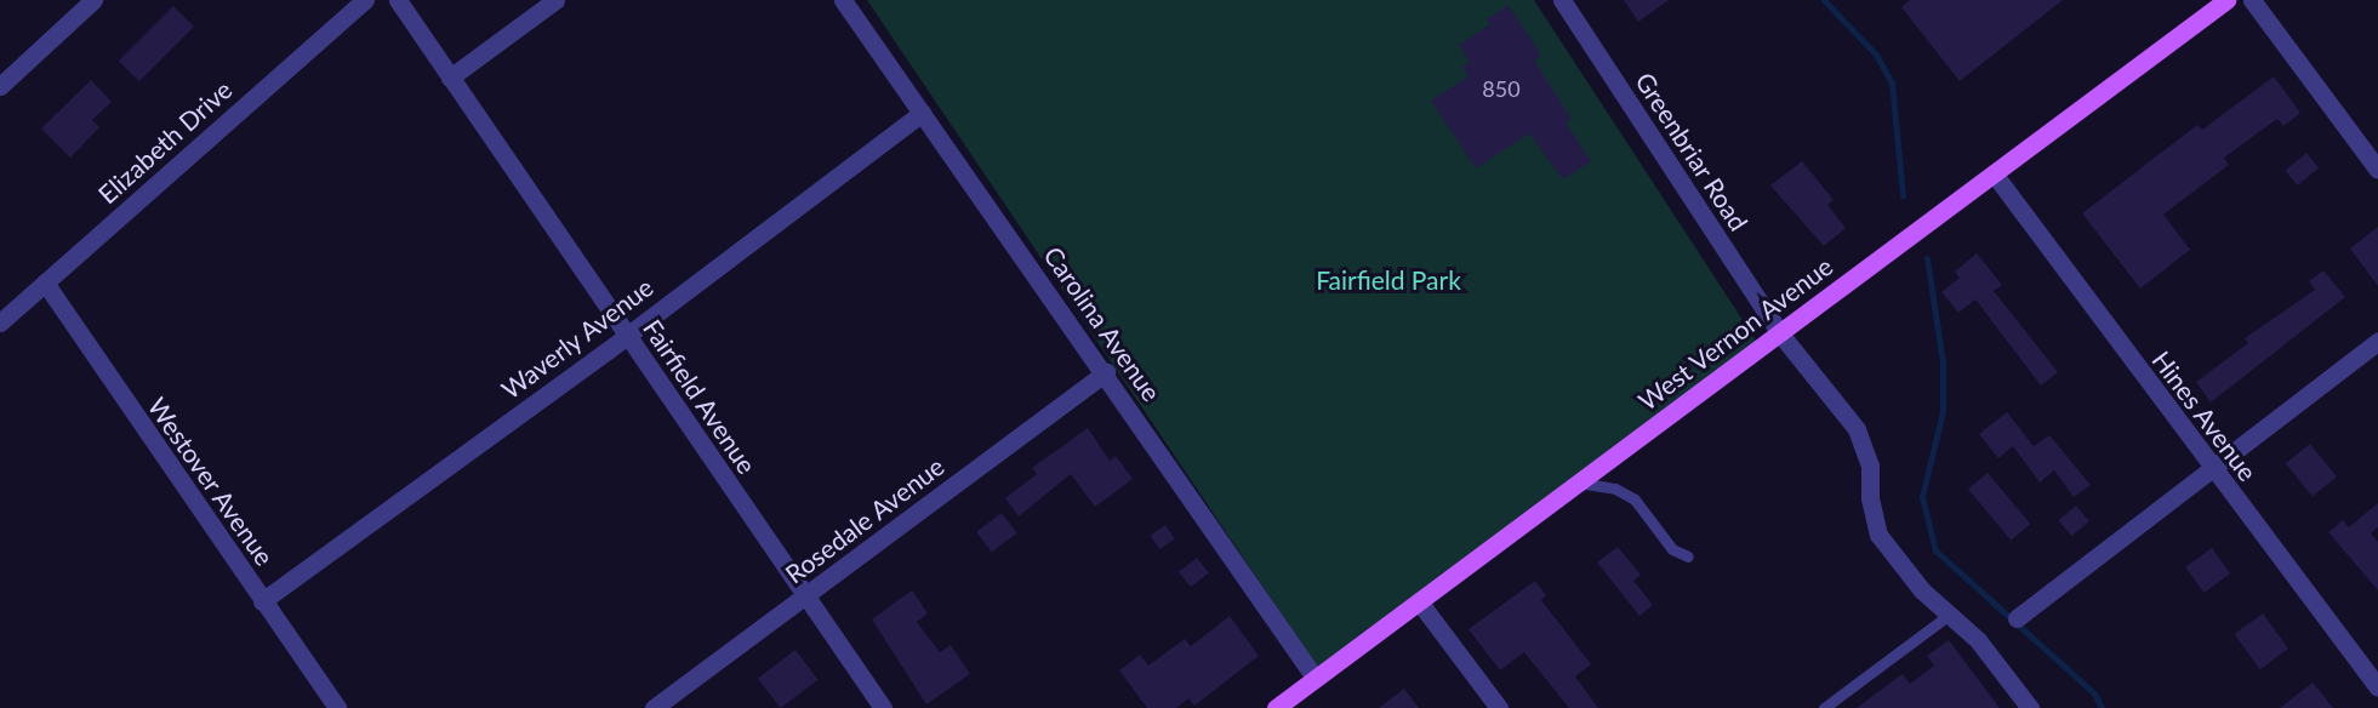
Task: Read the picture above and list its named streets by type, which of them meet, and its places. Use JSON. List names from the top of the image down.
{
  "streets": {
    "main road": ["West Vernon Avenue"],
    "street": [
      "Elizabeth Drive",
      "Greenbriar Road",
      "Carolina Avenue",
      "Waverly Avenue",
      "Fairfield Avenue",
      "Hines Avenue",
      "Westover Avenue",
      "Rosedale Avenue"
    ]
  },
  "crossings": [
    ["Elizabeth Drive", "Westover Avenue"],
    ["Greenbriar Road", "West Vernon Avenue"],
    ["Carolina Avenue", "West Vernon Avenue"],
    ["Carolina Avenue", "Waverly Avenue"],
    ["Carolina Avenue", "Rosedale Avenue"],
    ["West Vernon Avenue", "Hines Avenue"],
    ["Waverly Avenue", "Fairfield Avenue"],
    ["Waverly Avenue", "Westover Avenue"],
    ["Fairfield Avenue", "Rosedale Avenue"]
  ],
  "parks": ["Fairfield Park"],
  "house_numbers": ["850"]
}
